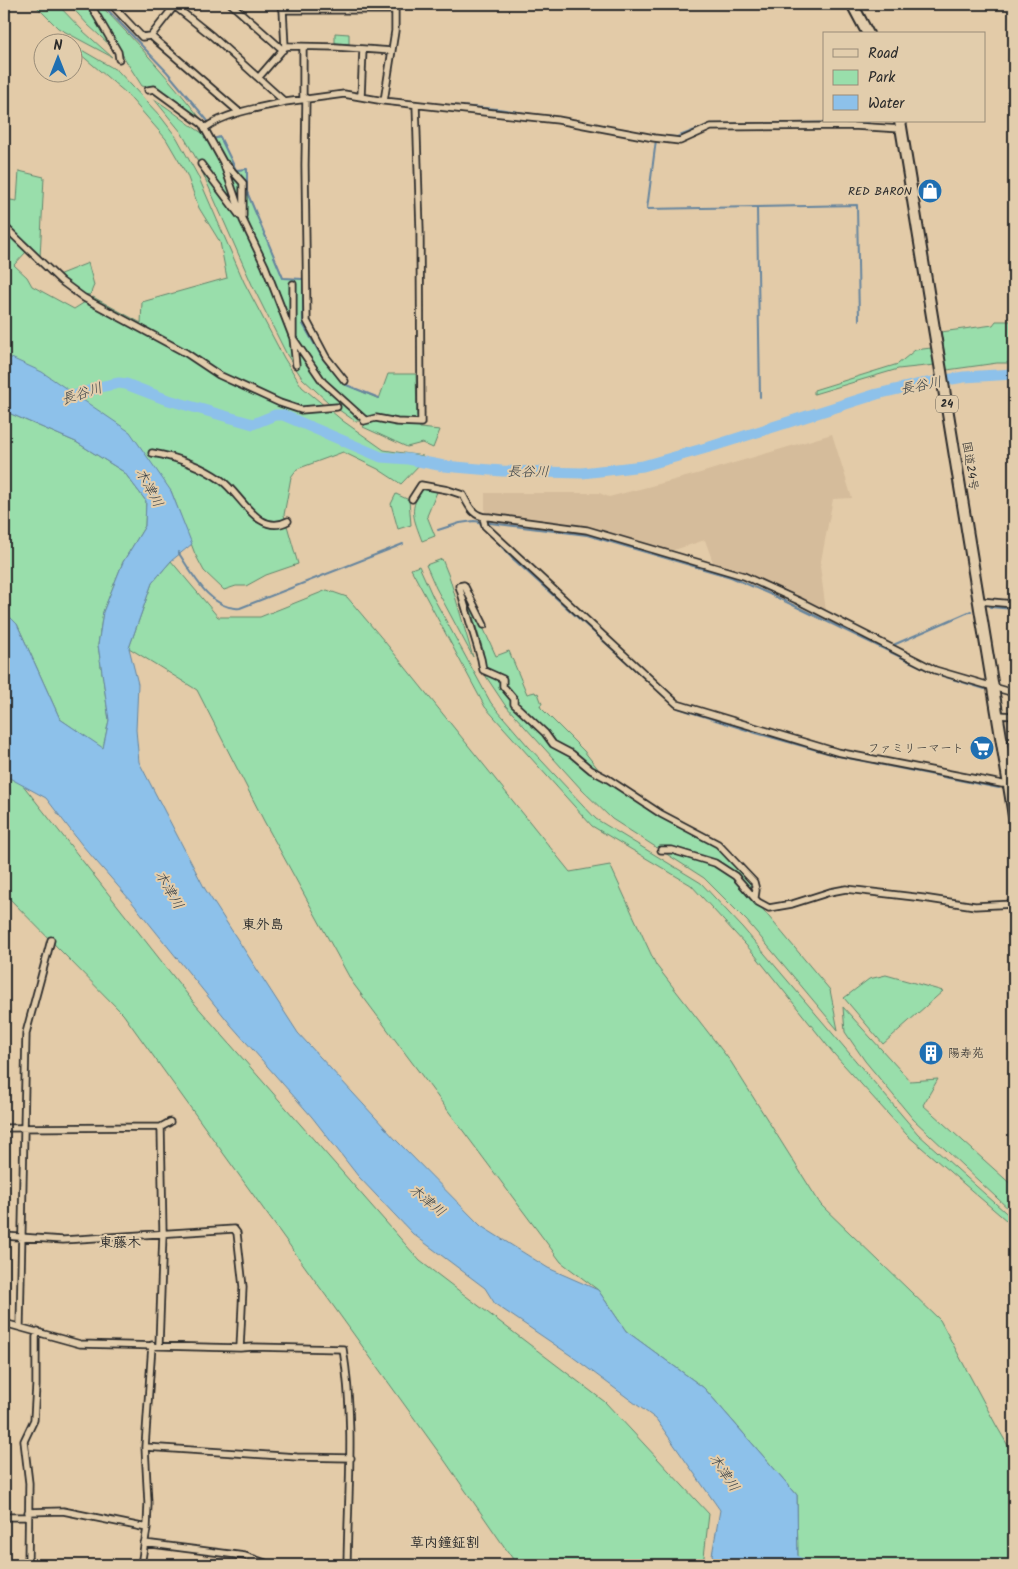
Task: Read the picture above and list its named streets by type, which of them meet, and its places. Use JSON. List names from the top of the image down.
{
  "streets": {
    "highway": ["24", "国道24号"]
  },
  "districts": ["東外島", "東藤木", "草内鐘鉦割"],
  "water": ["長谷川", "木津川"],
  "places": {
    "shop": ["RED BARON"],
    "supermarket": ["ファミリーマート"],
    "building": ["陽寿苑"]
  },
  "legend": ["Road", "Park", "Water"],
  "north": "top"
}
